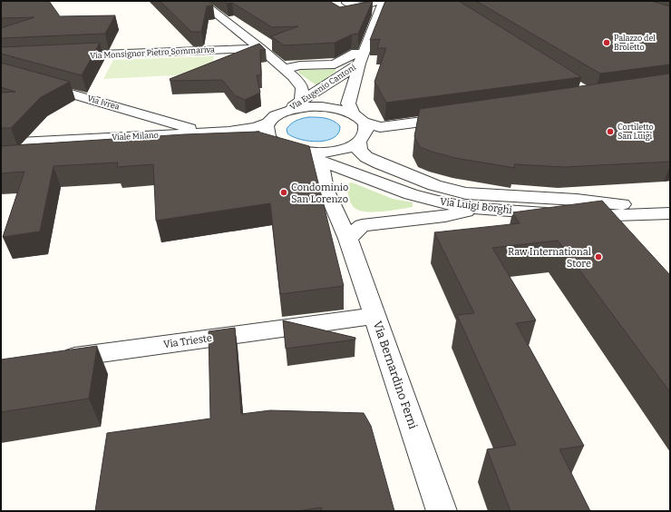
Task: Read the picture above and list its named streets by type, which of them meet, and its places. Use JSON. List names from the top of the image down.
{
  "streets": {
    "street": [
      "Via Monsignor Pietro Sommariva",
      "Via Eugenio Cantoni",
      "Via Ivrea",
      "Viale Milano",
      "Via Luigi Borghi",
      "Via Trieste",
      "Via Bernardino Ferni"
    ]
  },
  "crossings": [
    ["Via Eugenio Cantoni", "Viale Milano"],
    ["Via Eugenio Cantoni", "Via Luigi Borghi"],
    ["Via Ivrea", "Viale Milano"],
    ["Viale Milano", "Via Luigi Borghi"],
    ["Via Luigi Borghi", "Via Bernardino Ferni"],
    ["Via Trieste", "Via Bernardino Ferni"]
  ],
  "places": [
    "Palazzo del Broletto",
    "Cortiletto San Luigi",
    "Condominio San Lorenzo",
    "Raw International Store"
  ]
}
